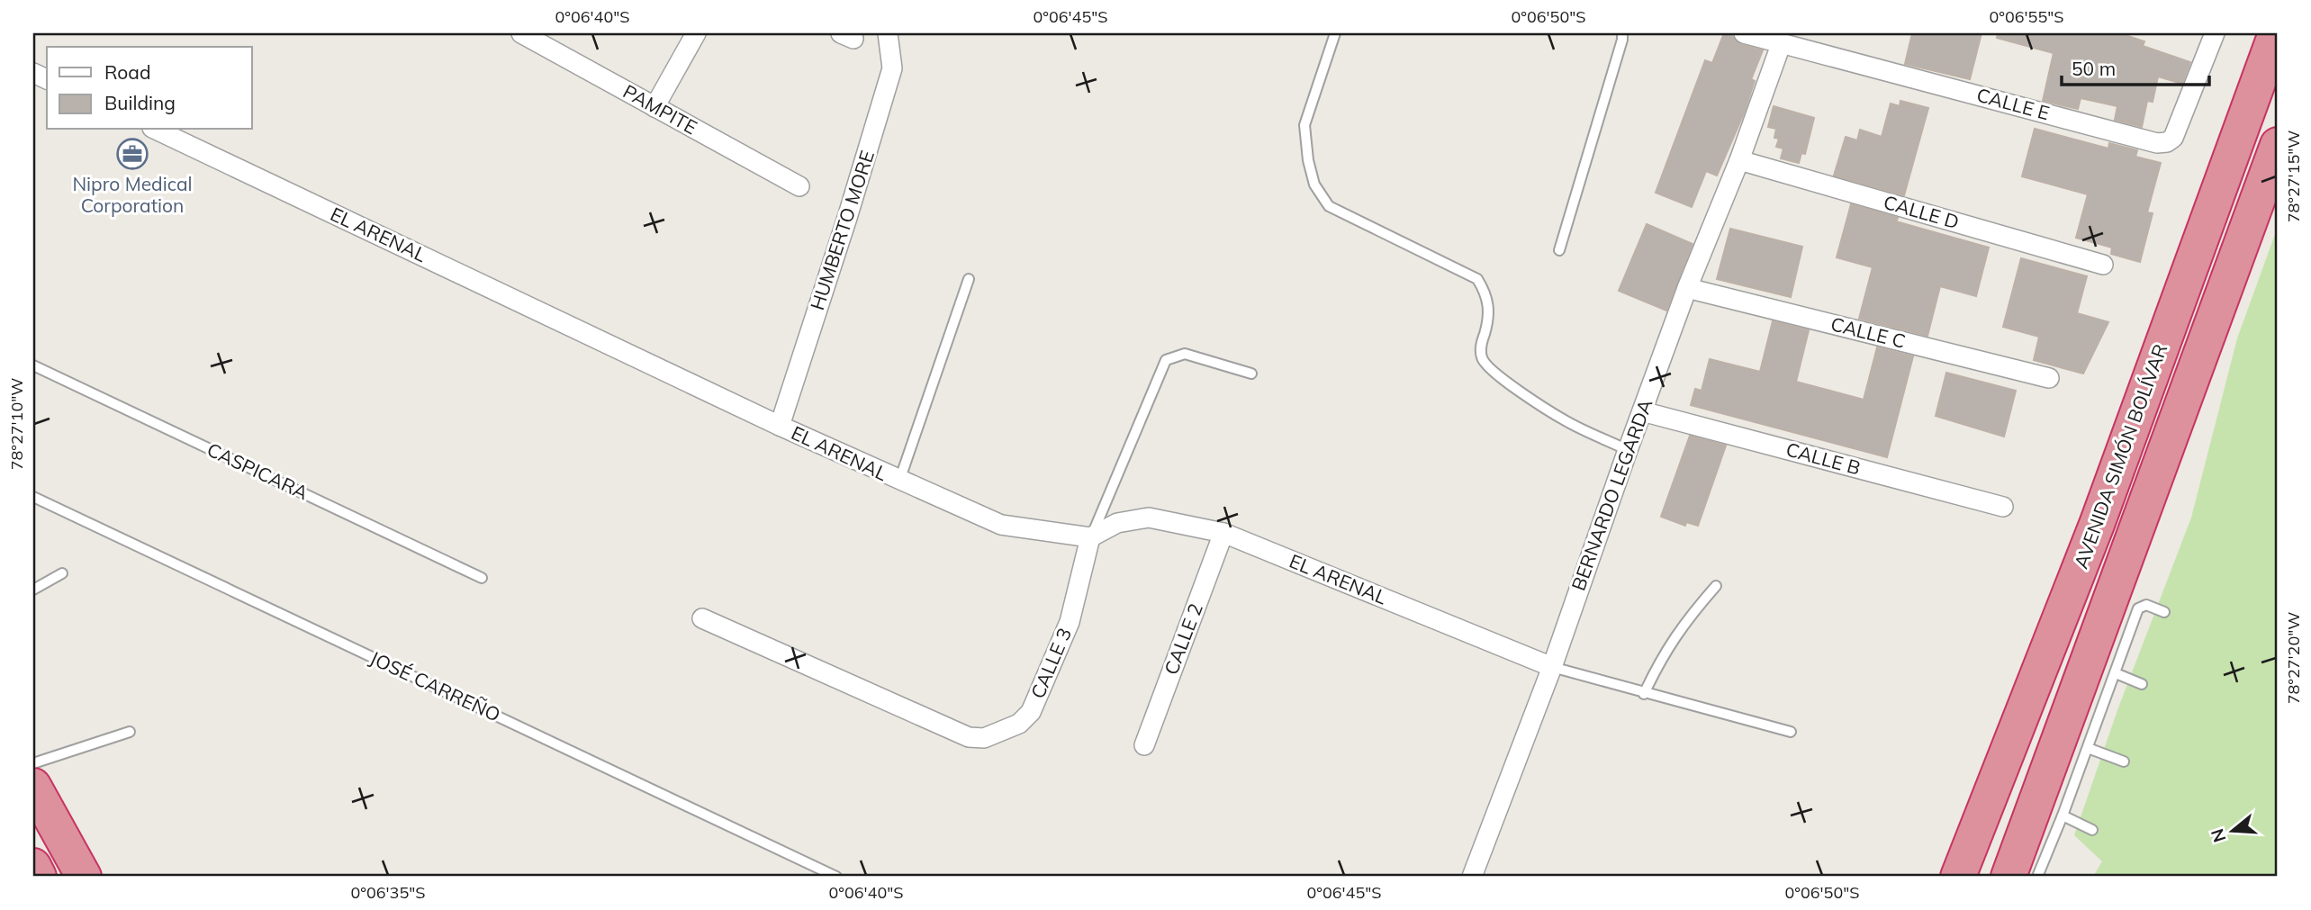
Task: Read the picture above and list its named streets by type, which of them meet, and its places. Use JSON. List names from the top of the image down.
{
  "streets": {
    "highway": ["AVENIDA SIMÓN BOLÍVAR"],
    "street": [
      "CALLE E",
      "PAMPITE",
      "CALLE D",
      "HUMBERTO MORE",
      "EL ARENAL",
      "CALLE C",
      "CALLE B",
      "BERNARDO LEGARDA",
      "CALLE 2",
      "CALLE 3"
    ],
    "lane": ["CASPICARA", "JOSÉ CARREÑO"]
  },
  "crossings": [
    ["CALLE E", "BERNARDO LEGARDA"],
    ["CALLE D", "BERNARDO LEGARDA"],
    ["HUMBERTO MORE", "EL ARENAL"],
    ["EL ARENAL", "BERNARDO LEGARDA"],
    ["EL ARENAL", "CALLE 2"],
    ["EL ARENAL", "CALLE 3"],
    ["CALLE C", "BERNARDO LEGARDA"],
    ["CALLE B", "BERNARDO LEGARDA"]
  ],
  "places": {
    "office": ["Nipro Medical Corporation"]
  },
  "legend": ["Road", "Building"],
  "scale_bar": "50 m",
  "north": "left",
  "coordinates": [
    "0°06'40\"S",
    "0°06'45\"S",
    "0°06'50\"S",
    "0°06'55\"S",
    "78°27'15\"W",
    "78°27'10\"W",
    "78°27'20\"W",
    "0°06'35\"S"
  ]
}
